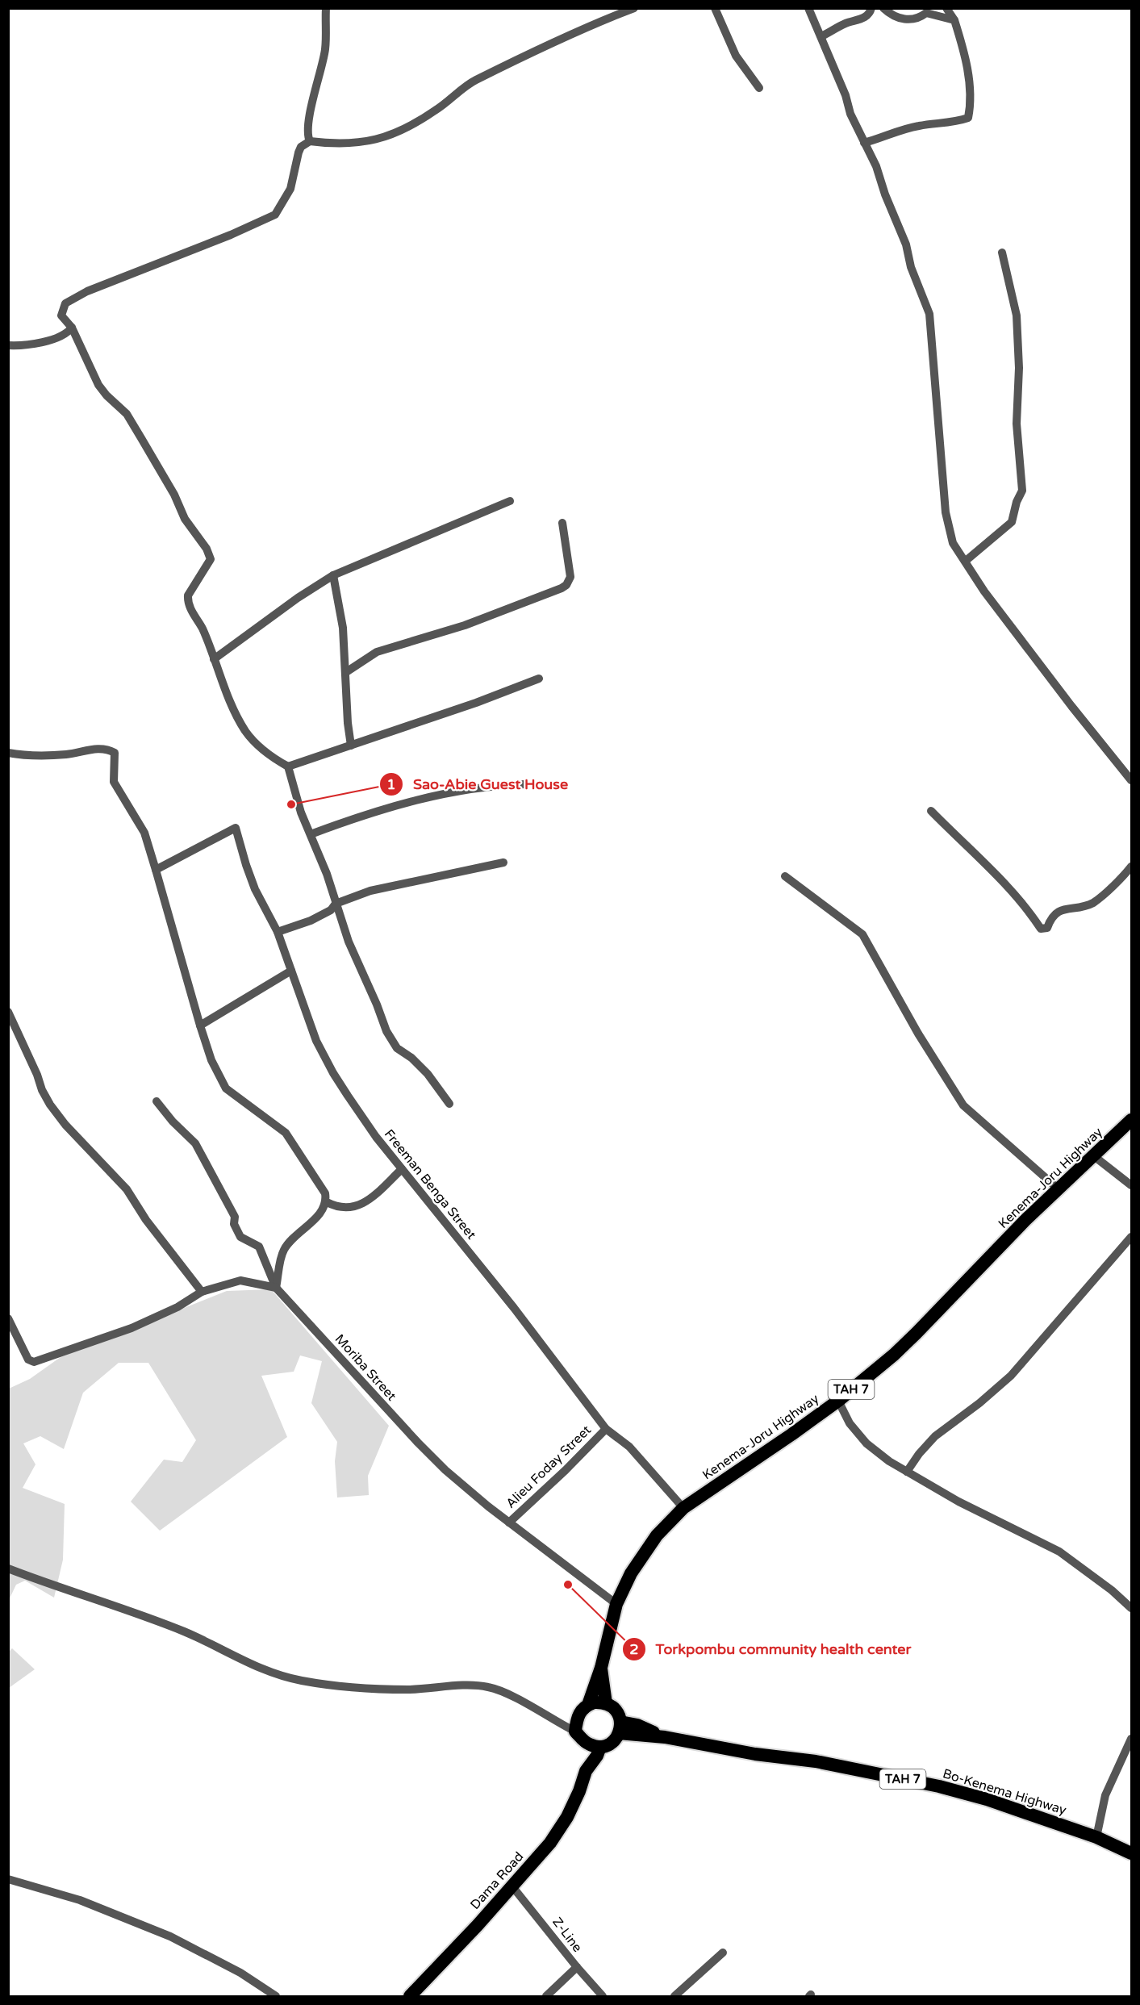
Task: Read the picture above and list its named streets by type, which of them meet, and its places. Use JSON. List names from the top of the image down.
{
  "streets": {
    "highway": [
      "Kenema-Joru Highway",
      "TAH 7",
      "Bo-Kenema Highway",
      "Dama Road"
    ],
    "street": [
      "Freeman Benga Street",
      "Moriba Street",
      "Alieu Foday Street",
      "Z-Line"
    ]
  },
  "crossings": [
    ["Kenema-Joru Highway", "Freeman Benga Street"],
    ["Kenema-Joru Highway", "Moriba Street"],
    ["Kenema-Joru Highway", "Bo-Kenema Highway"],
    ["Freeman Benga Street", "Alieu Foday Street"],
    ["Moriba Street", "Alieu Foday Street"],
    ["Dama Road", "Z-Line"]
  ],
  "places": ["Sao-Abie Guest House", "Torkpombu community health center"]
}
